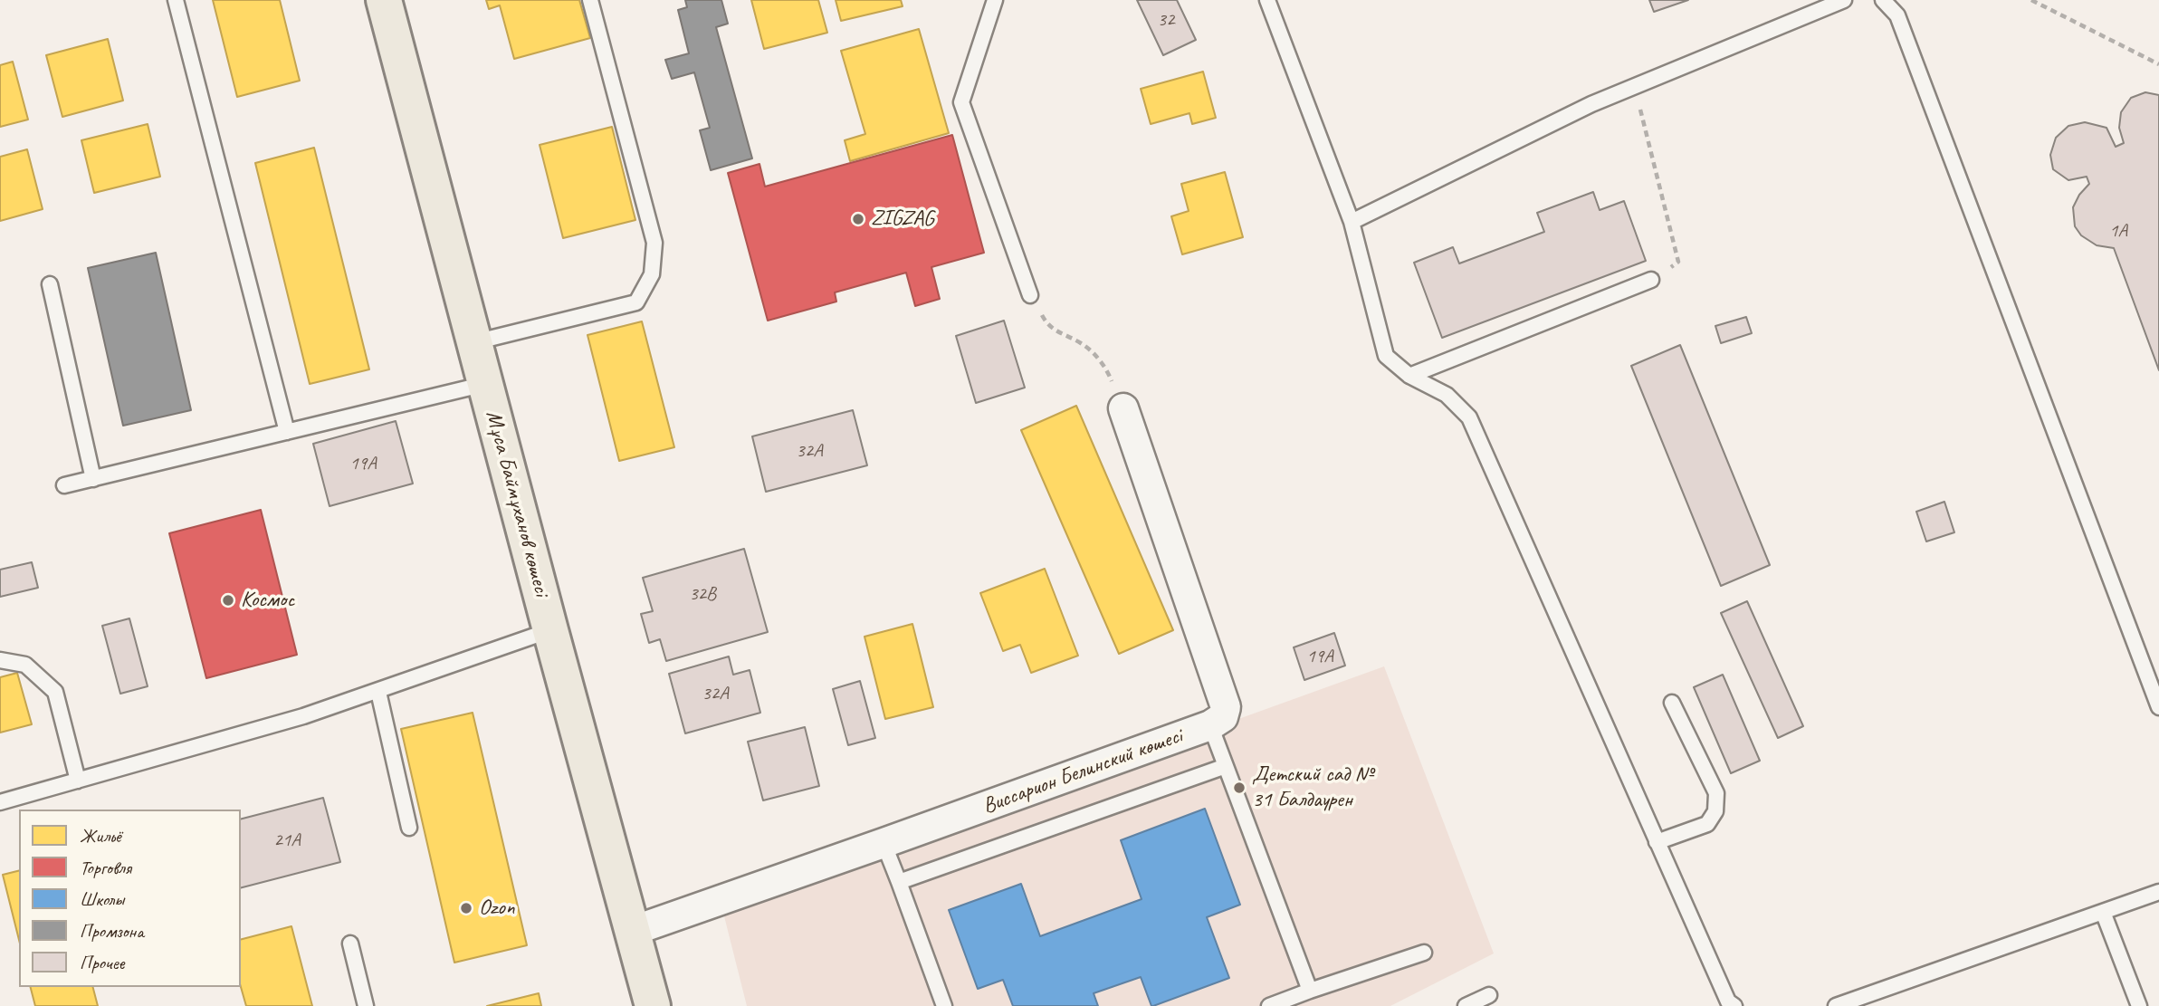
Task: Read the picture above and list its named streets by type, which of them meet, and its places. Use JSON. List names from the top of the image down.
{
  "streets": {
    "main road": ["Мұса Баймұханов көшесі"],
    "street": ["Виссарион Белинский көшесі"]
  },
  "crossings": [
    ["Мұса Баймұханов көшесі", "Виссарион Белинский көшесі"]
  ],
  "places": [
    "ZIGZAG",
    "Космос",
    "Детский сад № 31 Балдаурен",
    "Ozon"
  ],
  "house_numbers": [
    "32",
    "1А",
    "32А",
    "19А",
    "32В",
    "19А",
    "32А",
    "21А"
  ],
  "legend": [
    "Жильё",
    "Торговля",
    "Школы",
    "Промзона",
    "Прочее"
  ]
}
